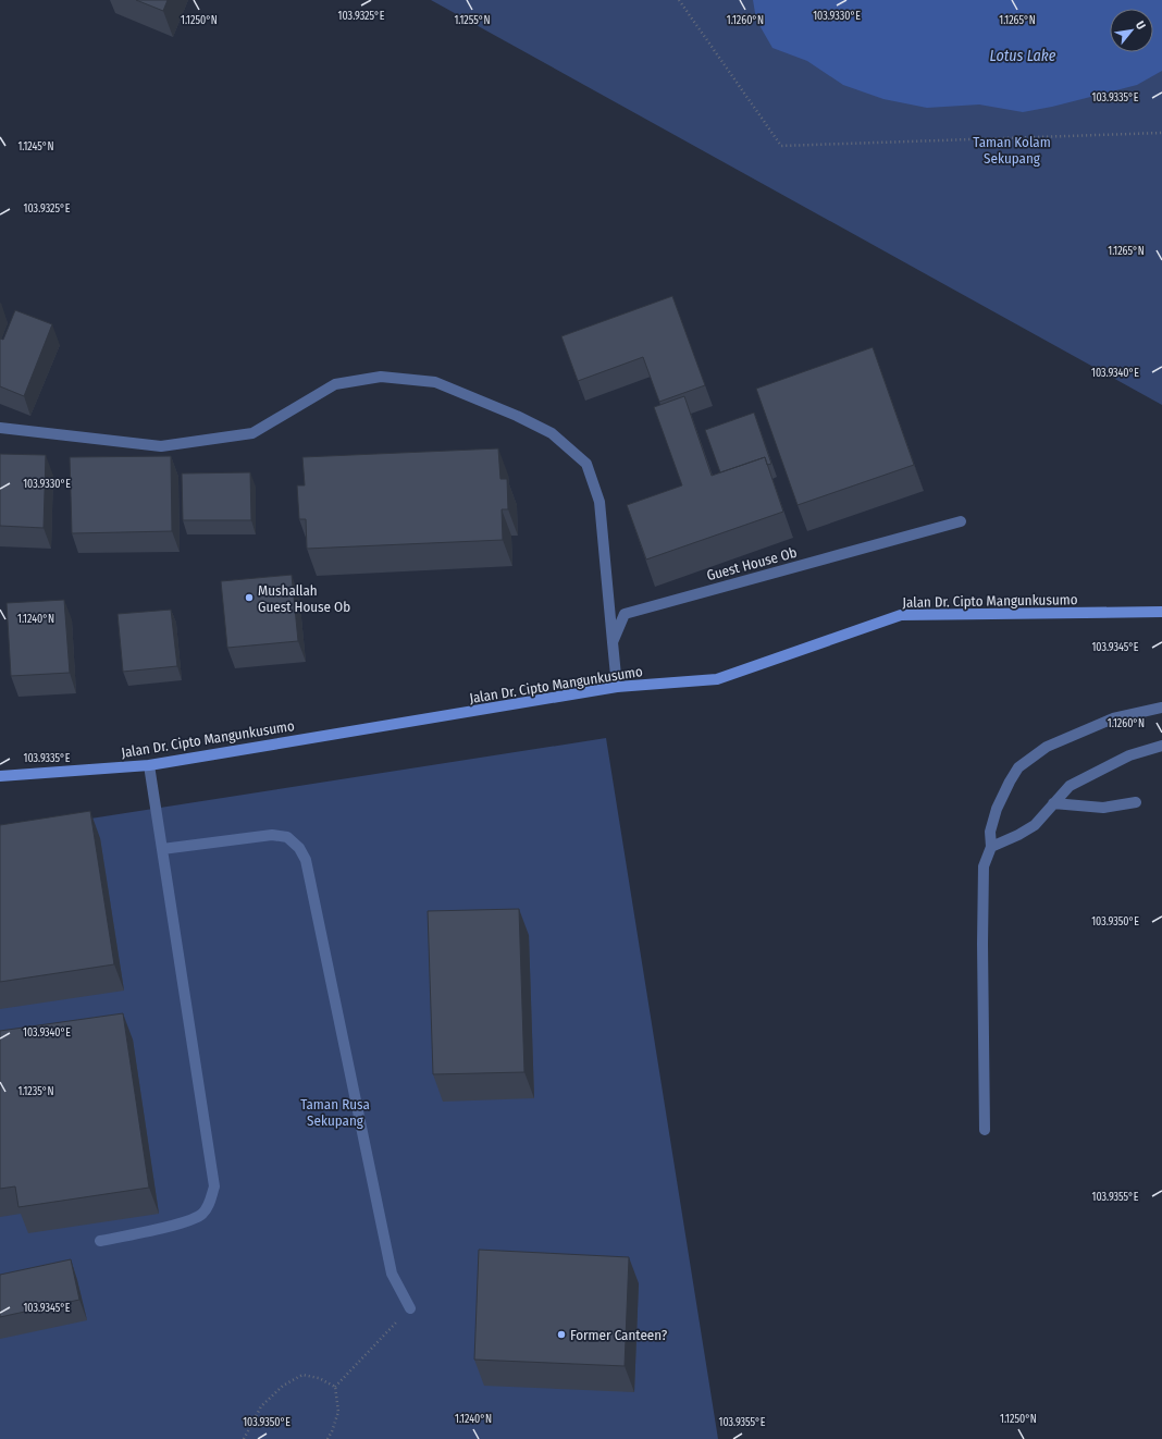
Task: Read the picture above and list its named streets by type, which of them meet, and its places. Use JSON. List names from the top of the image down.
{
  "streets": {
    "street": ["Guest House Ob", "Jalan Dr. Cipto Mangunkusumo"]
  },
  "crossings": [
    ["Guest House Ob", "Jalan Dr. Cipto Mangunkusumo"]
  ],
  "water": ["Lotus Lake"],
  "parks": ["Taman Kolam Sekupang", "Taman Rusa Sekupang"],
  "places": ["Mushallah Guest House Ob", "Former Canteen?"],
  "north": "top right",
  "coordinates": [
    "103.9325°E",
    "103.9330°E",
    "1.1250°N",
    "1.1255°N",
    "1.1260°N",
    "1.1265°N",
    "103.9335°E",
    "1.1245°N",
    "103.9340°E",
    "1.1240°N",
    "103.9345°E",
    "103.9350°E",
    "1.1235°N",
    "103.9355°E"
  ]
}
